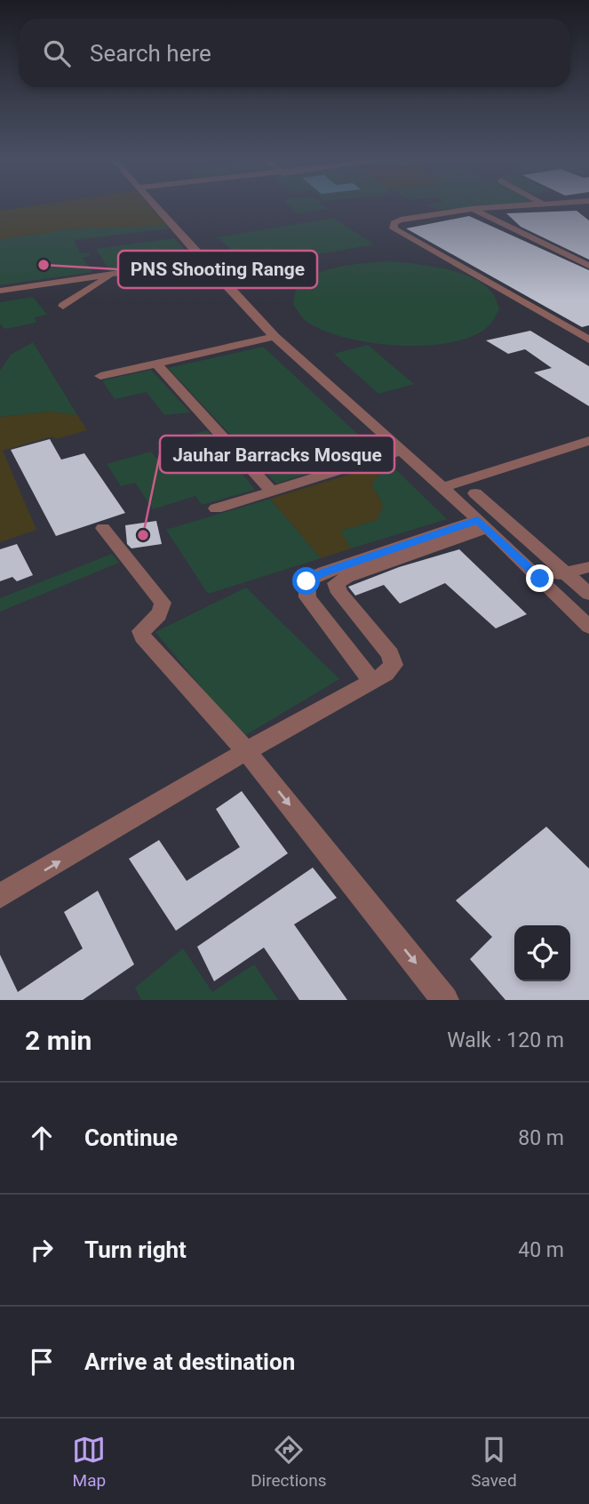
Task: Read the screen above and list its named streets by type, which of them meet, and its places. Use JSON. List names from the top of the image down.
{
  "places": ["PNS Shooting Range", "Jauhar Barracks Mosque"],
  "page": {
    "search": "Search here",
    "heading": ["2 min", "Walk · 120 m"],
    "list": [
      ["Continue", "80 m"],
      ["Turn right", "40 m"],
      "Arrive at destination"
    ],
    "nav": ["Map", "Directions", "Saved"]
  }
}
